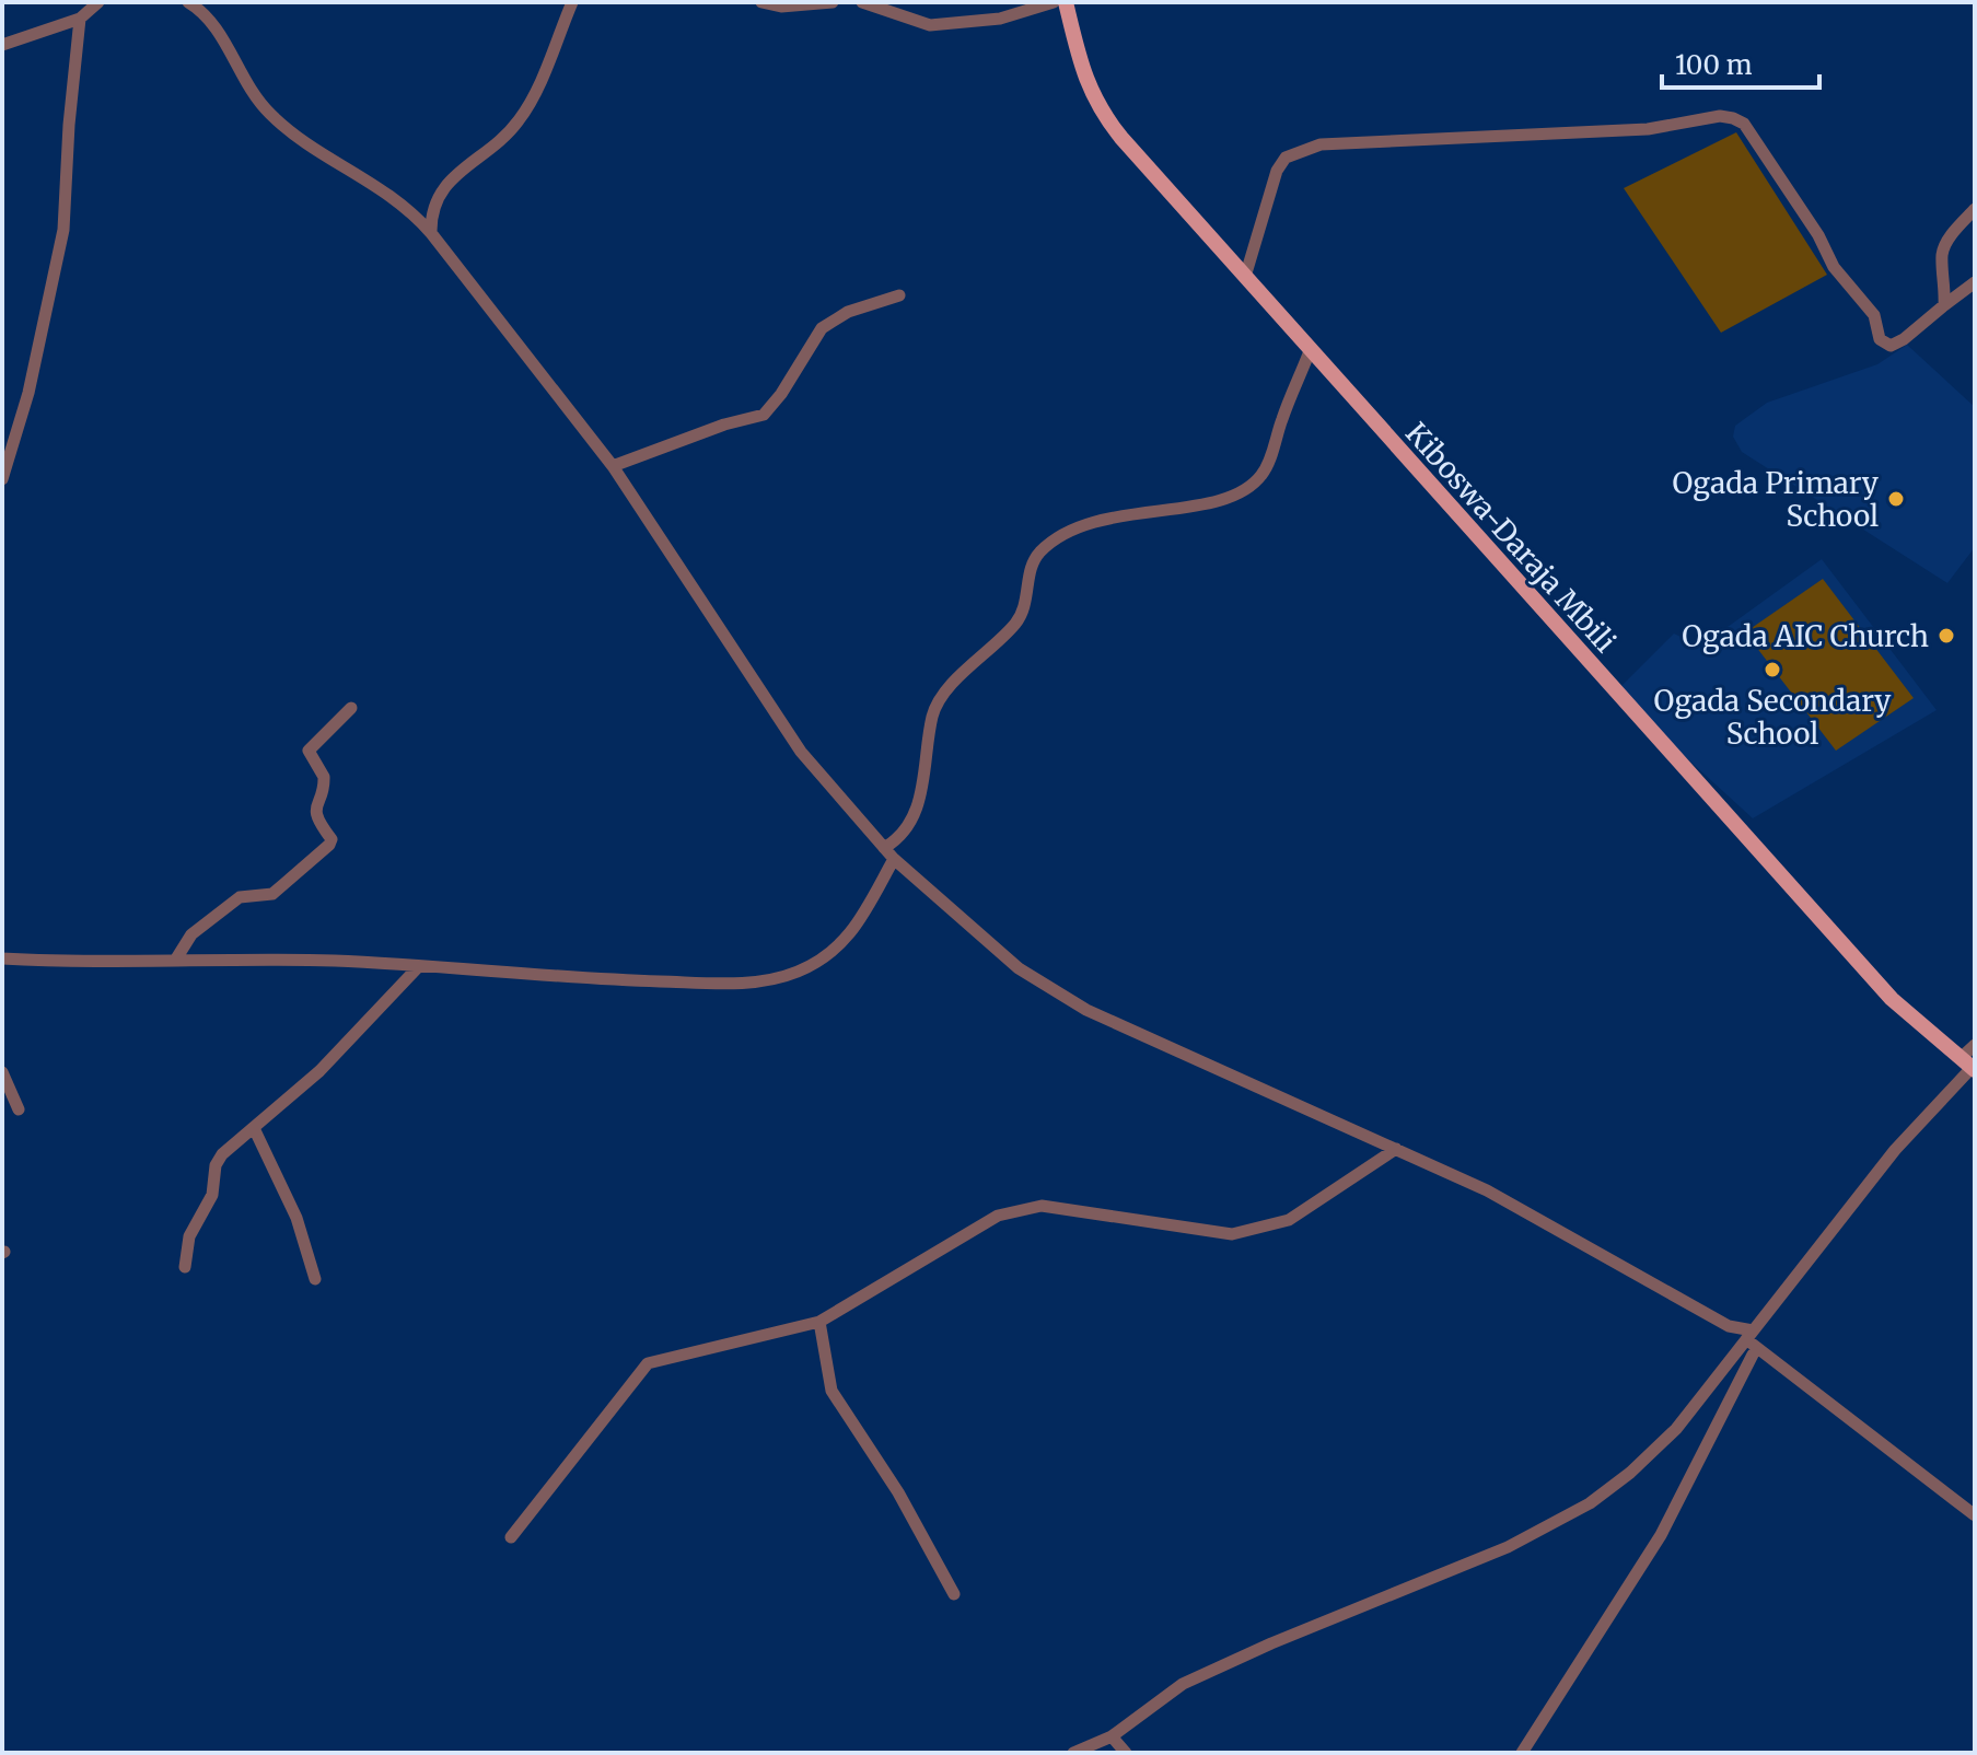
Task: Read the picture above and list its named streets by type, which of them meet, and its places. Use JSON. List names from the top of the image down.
{
  "streets": {
    "main road": ["Kiboswa-Daraja Mbili"]
  },
  "places": ["Ogada Primary School", "Ogada AIC Church", "Ogada Secondary School"],
  "scale_bar": "100 m"
}
